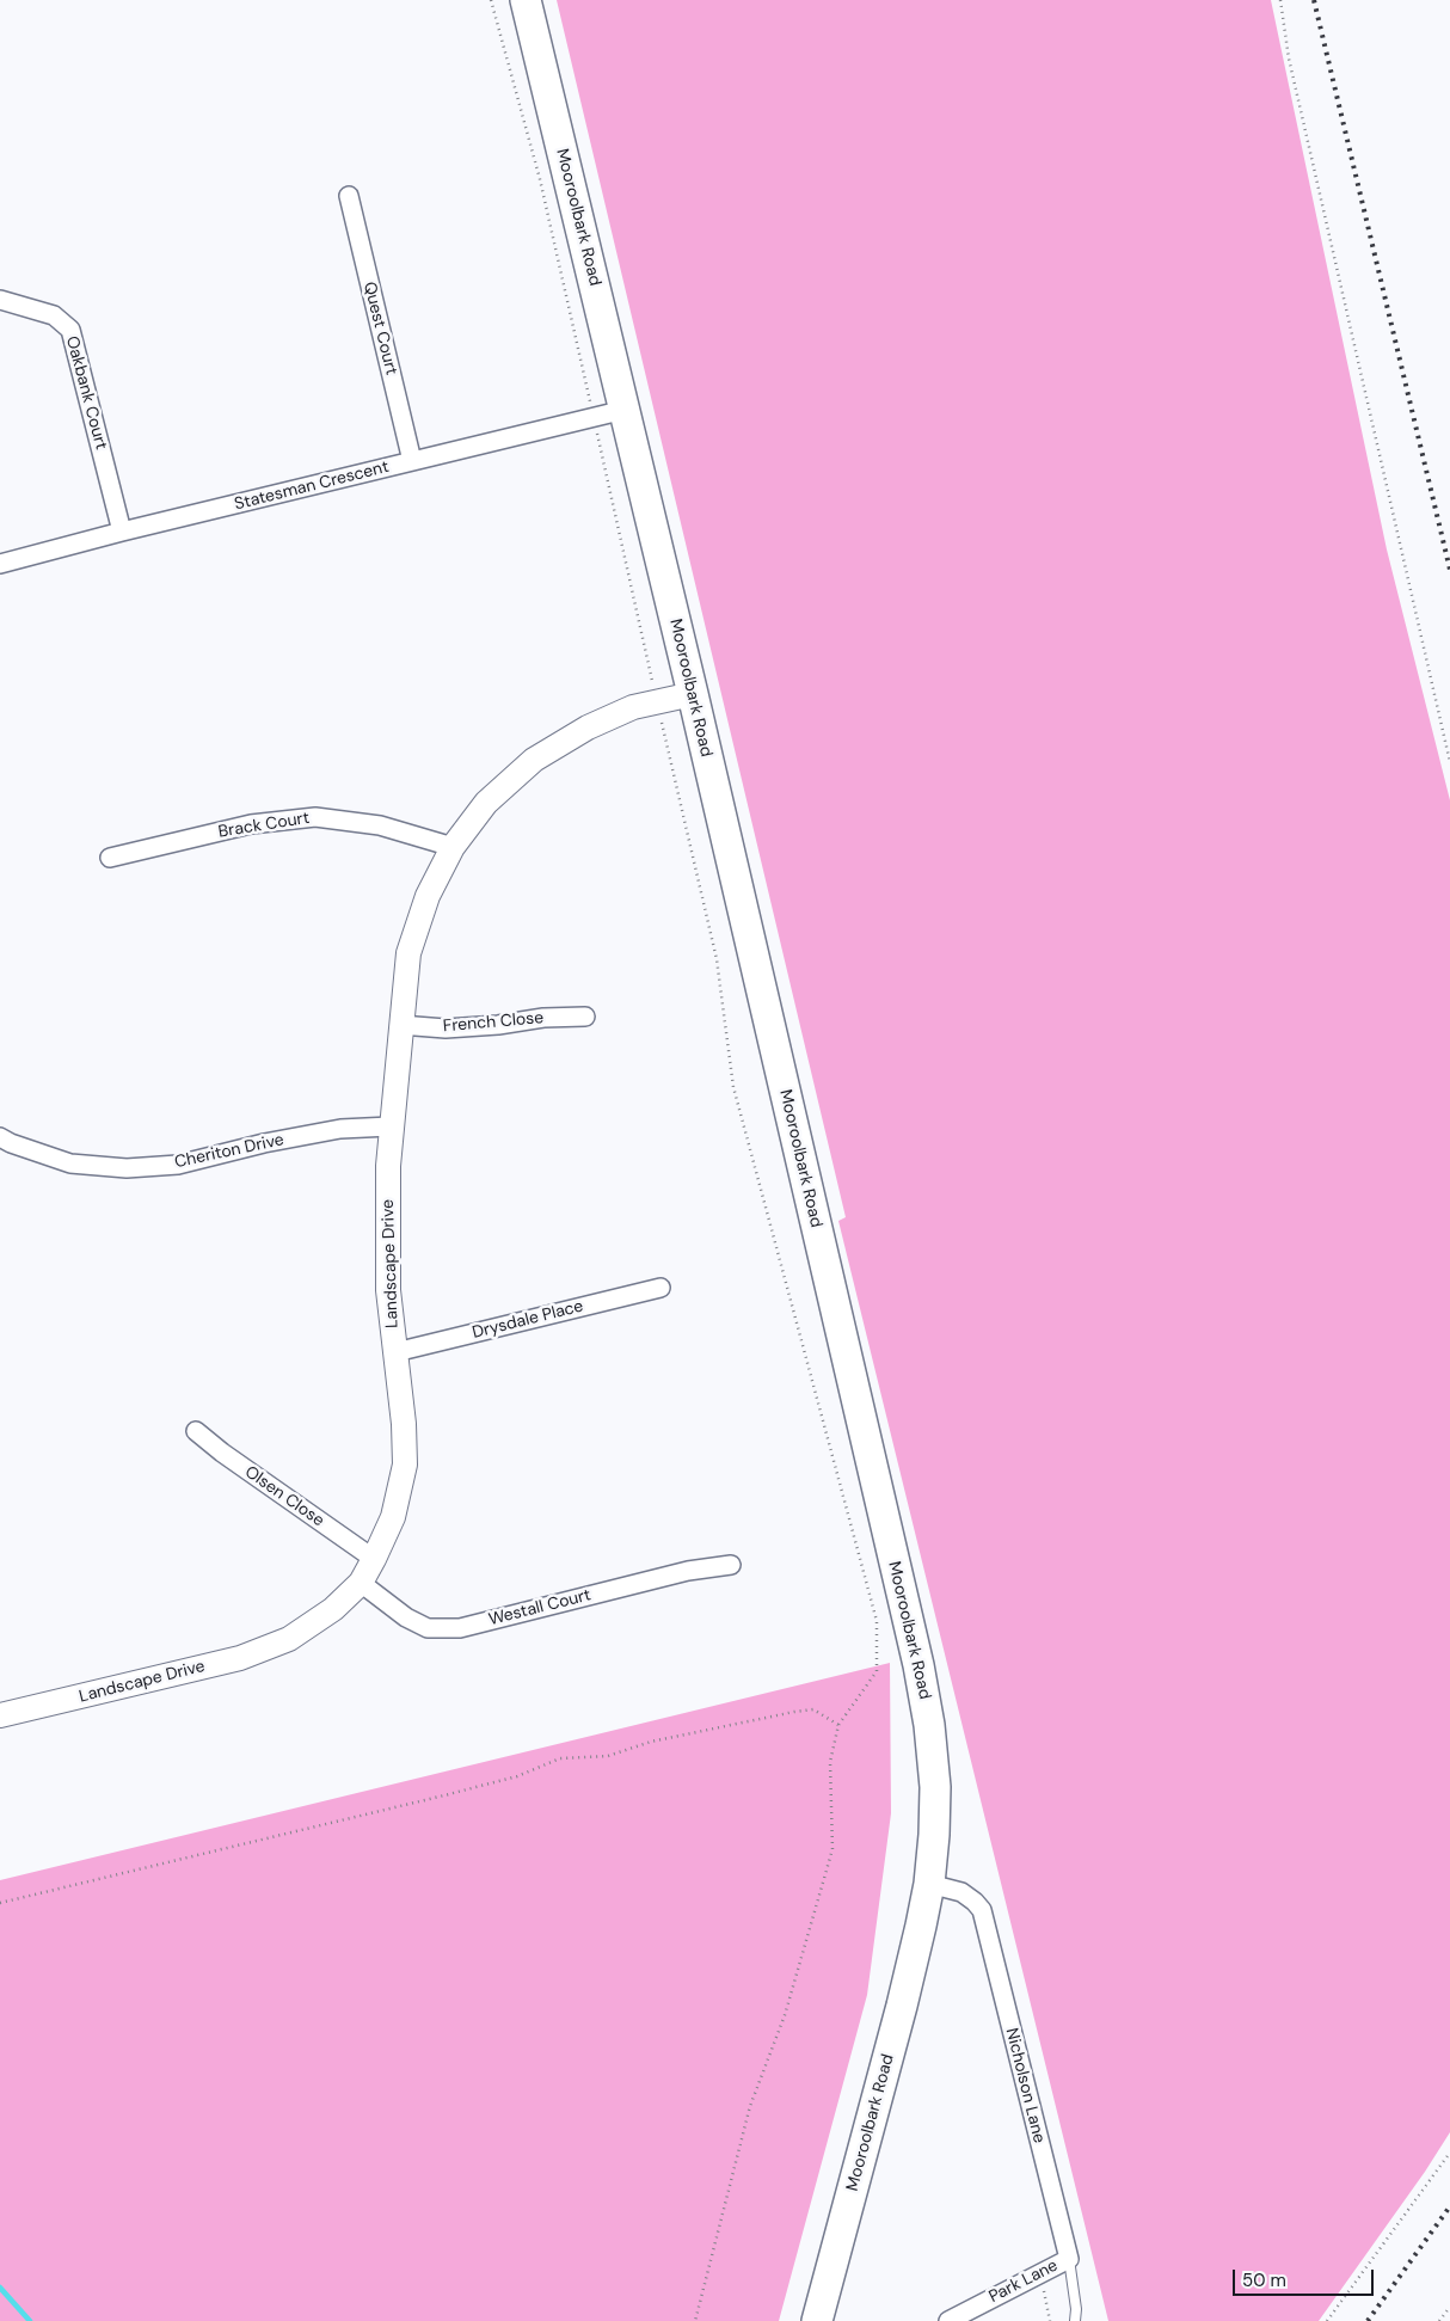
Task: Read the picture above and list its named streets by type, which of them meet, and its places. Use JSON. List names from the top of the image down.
{
  "streets": {
    "main road": ["Mooroolbark Road"],
    "street": [
      "Quest Court",
      "Oakbank Court",
      "Statesman Crescent",
      "Brack Court",
      "French Close",
      "Cheriton Drive",
      "Landscape Drive",
      "Drysdale Place",
      "Olsen Close",
      "Westall Court",
      "Nicholson Lane",
      "Park Lane"
    ]
  },
  "crossings": [
    ["Mooroolbark Road", "Statesman Crescent"],
    ["Mooroolbark Road", "Landscape Drive"],
    ["Mooroolbark Road", "Nicholson Lane"],
    ["Quest Court", "Statesman Crescent"],
    ["Oakbank Court", "Statesman Crescent"],
    ["Brack Court", "Landscape Drive"],
    ["French Close", "Landscape Drive"],
    ["Cheriton Drive", "Landscape Drive"],
    ["Landscape Drive", "Drysdale Place"],
    ["Landscape Drive", "Olsen Close"],
    ["Landscape Drive", "Westall Court"],
    ["Nicholson Lane", "Park Lane"]
  ],
  "scale_bar": "50 m"
}
